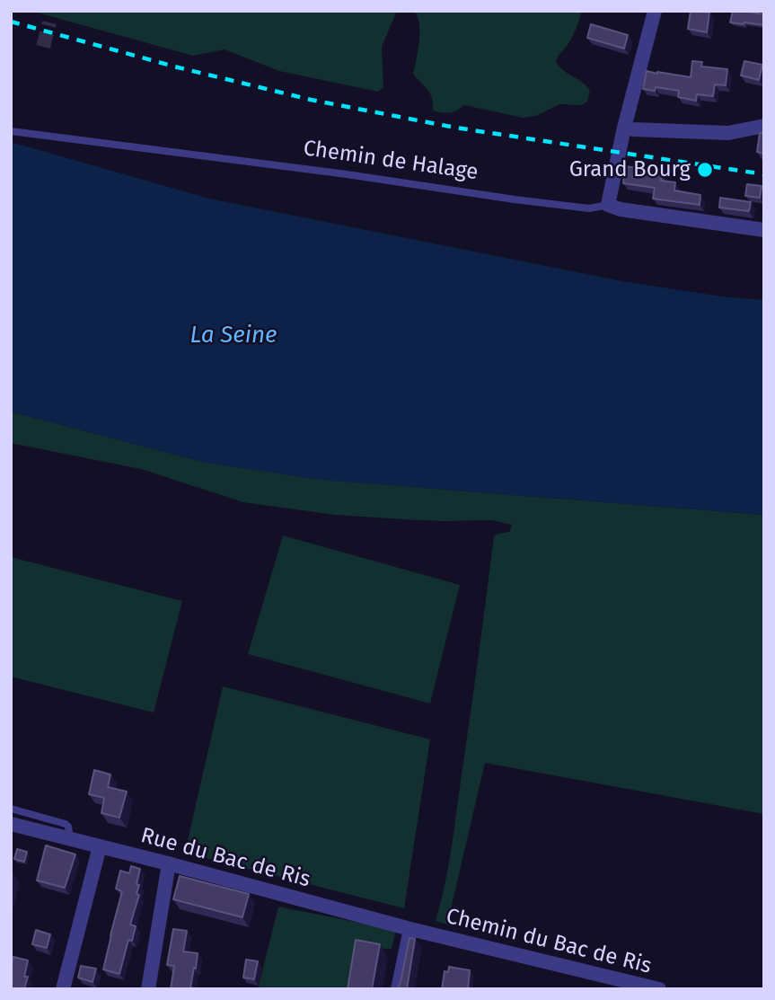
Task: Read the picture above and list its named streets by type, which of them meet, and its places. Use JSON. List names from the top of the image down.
{
  "streets": {
    "street": ["Chemin de Halage", "Rue du Bac de Ris", "Chemin du Bac de Ris"]
  },
  "crossings": [
    ["Rue du Bac de Ris", "Chemin du Bac de Ris"]
  ],
  "water": ["La Seine"],
  "places": ["Grand Bourg"]
}
